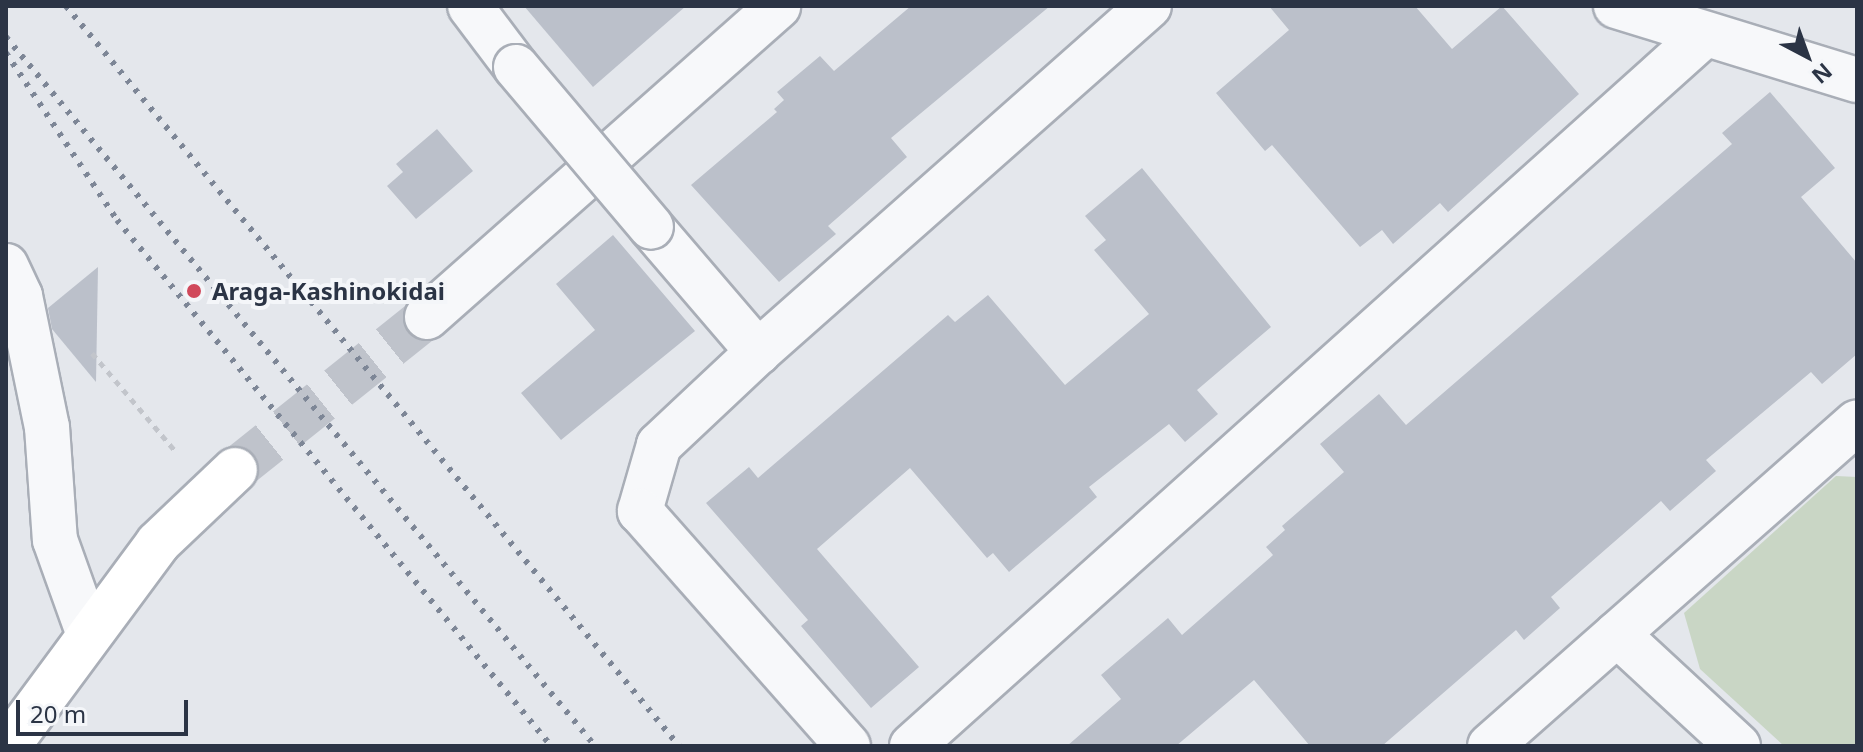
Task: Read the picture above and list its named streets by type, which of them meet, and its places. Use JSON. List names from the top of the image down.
{
  "places": ["Araga-Kashinokidai"],
  "scale_bar": "20 m",
  "north": "bottom right"
}
